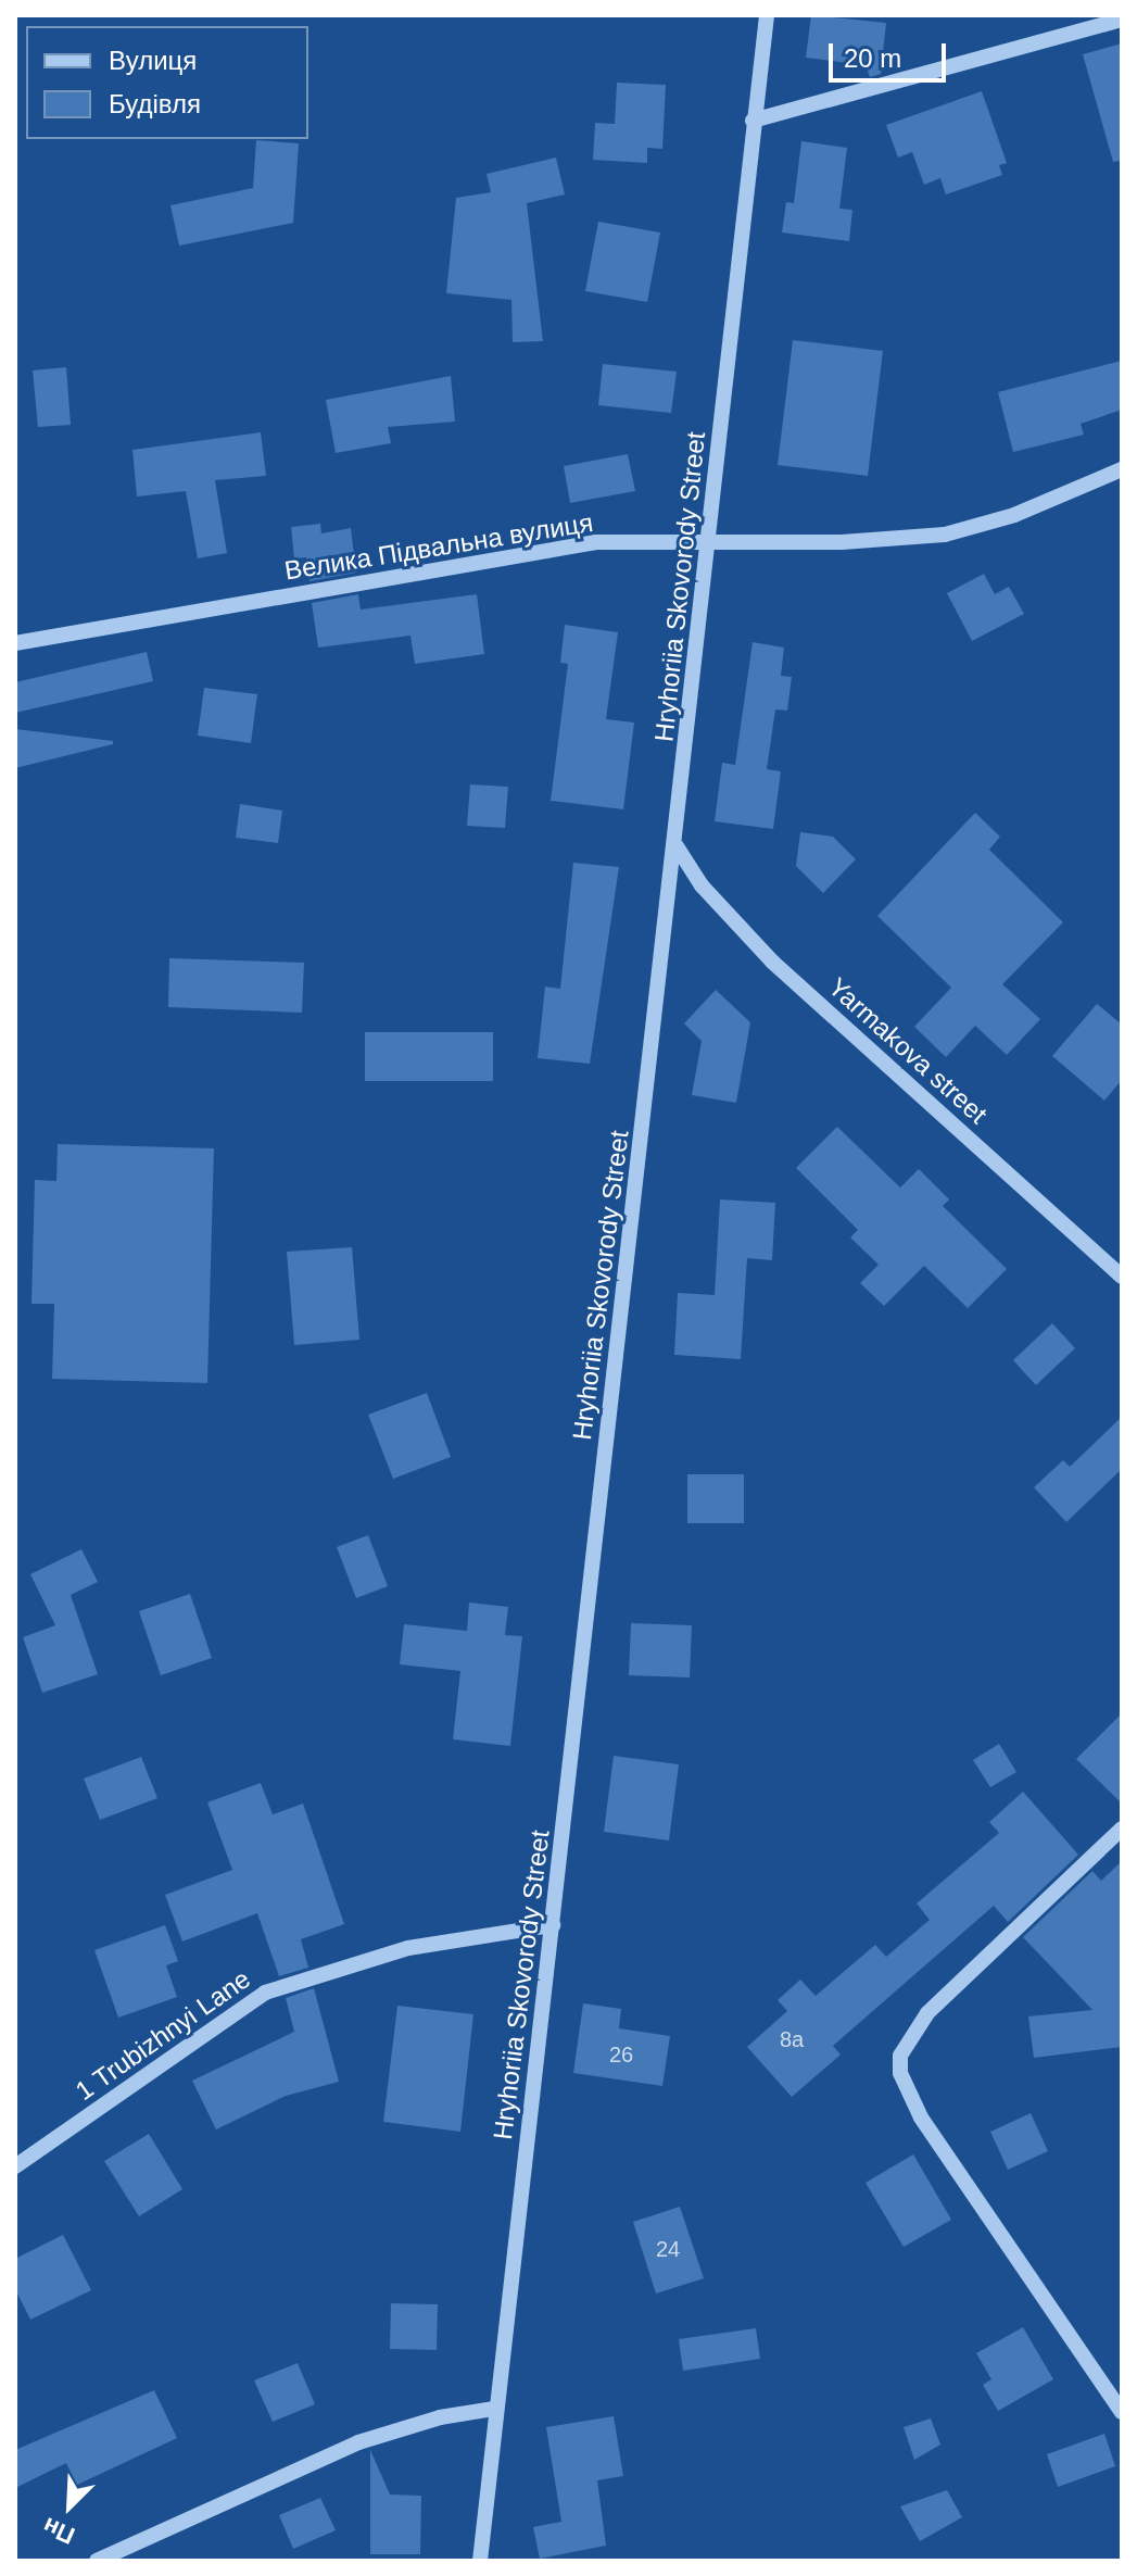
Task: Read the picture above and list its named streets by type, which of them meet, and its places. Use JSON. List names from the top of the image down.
{
  "streets": {
    "street": [
      "Велика Підвальна вулиця",
      "Hryhoriia Skovorody Street",
      "Yarmakova street",
      "1 Trubizhnyi Lane"
    ]
  },
  "crossings": [
    ["Велика Підвальна вулиця", "Hryhoriia Skovorody Street"],
    ["Hryhoriia Skovorody Street", "Yarmakova street"],
    ["Hryhoriia Skovorody Street", "1 Trubizhnyi Lane"]
  ],
  "house_numbers": ["8а", "26", "24"],
  "legend": ["Вулиця", "Будівля"],
  "scale_bar": "20 m",
  "north": "bottom left"
}
